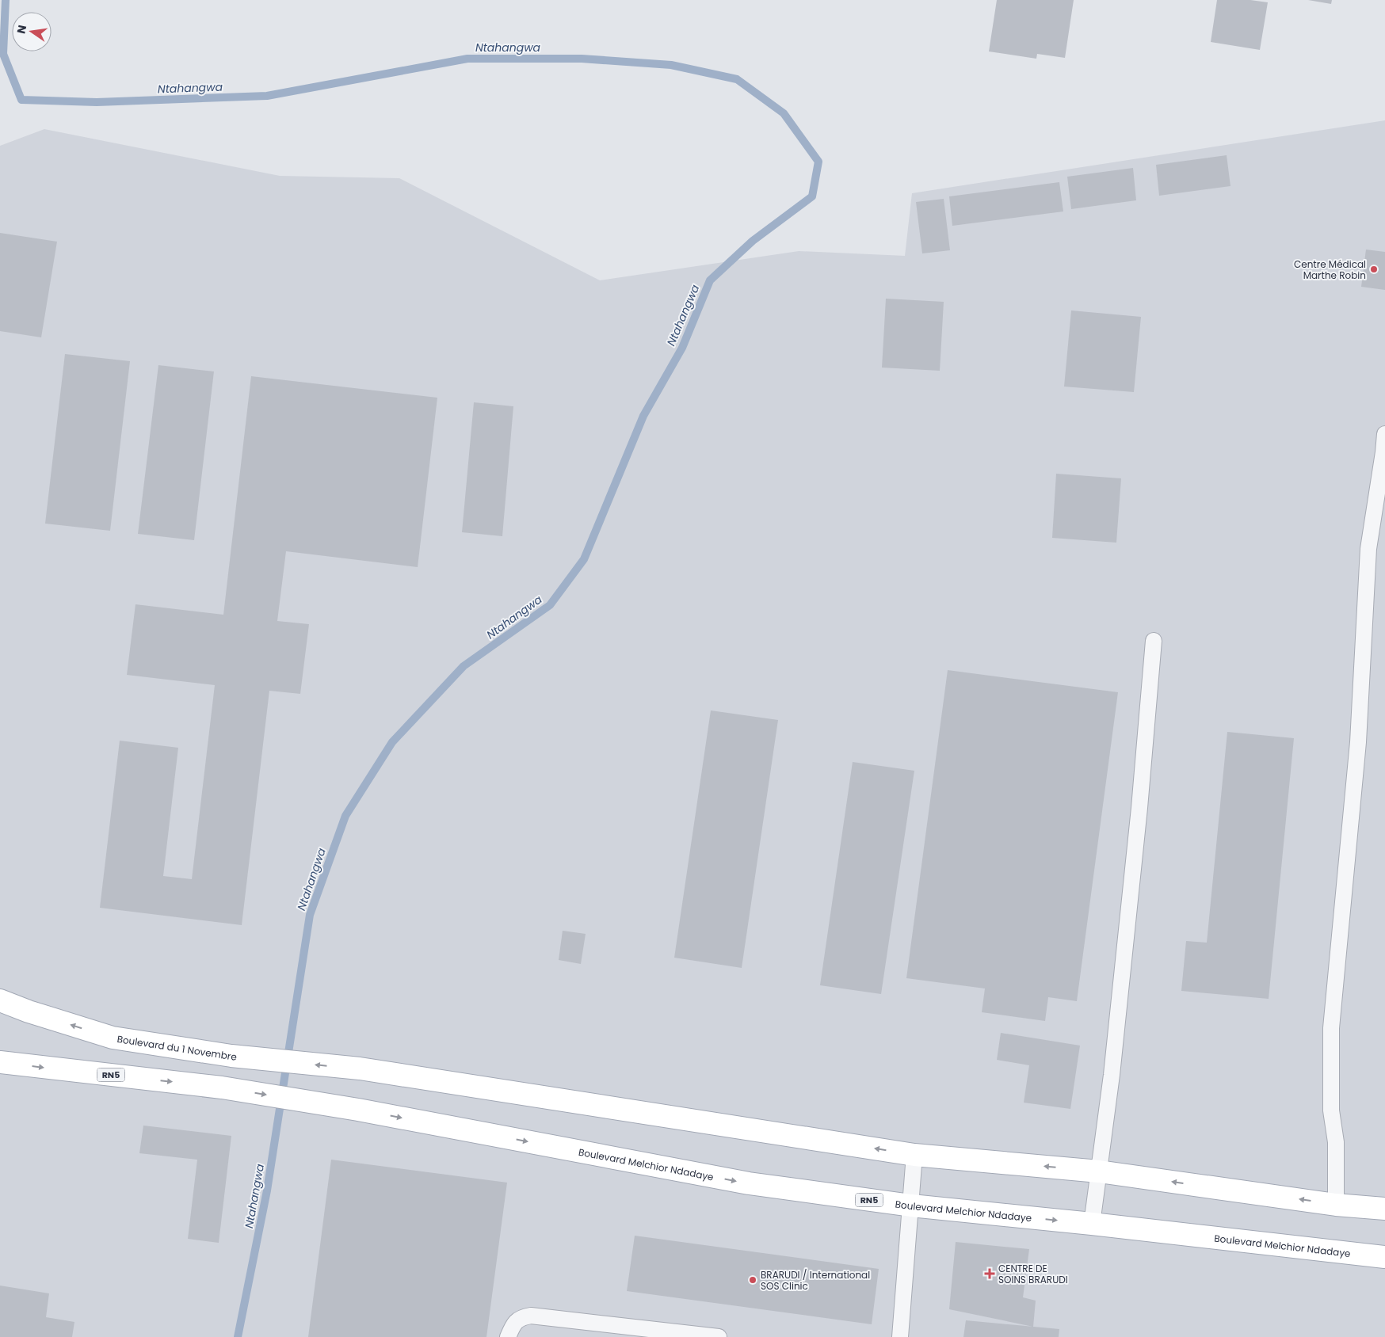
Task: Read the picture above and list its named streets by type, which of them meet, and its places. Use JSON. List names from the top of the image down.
{
  "streets": {
    "main road": ["Boulevard du 1 Novembre", "RN5", "Boulevard Melchior Ndadaye"]
  },
  "one_way": ["Boulevard du 1 Novembre", "Boulevard Melchior Ndadaye"],
  "water": ["Ntahangwa"],
  "places": {
    "other": ["Centre Médical Marthe Robin", "BRARUDI / International SOS Clinic"],
    "health": ["CENTRE DE SOINS BRARUDI"]
  },
  "north": "left"
}
